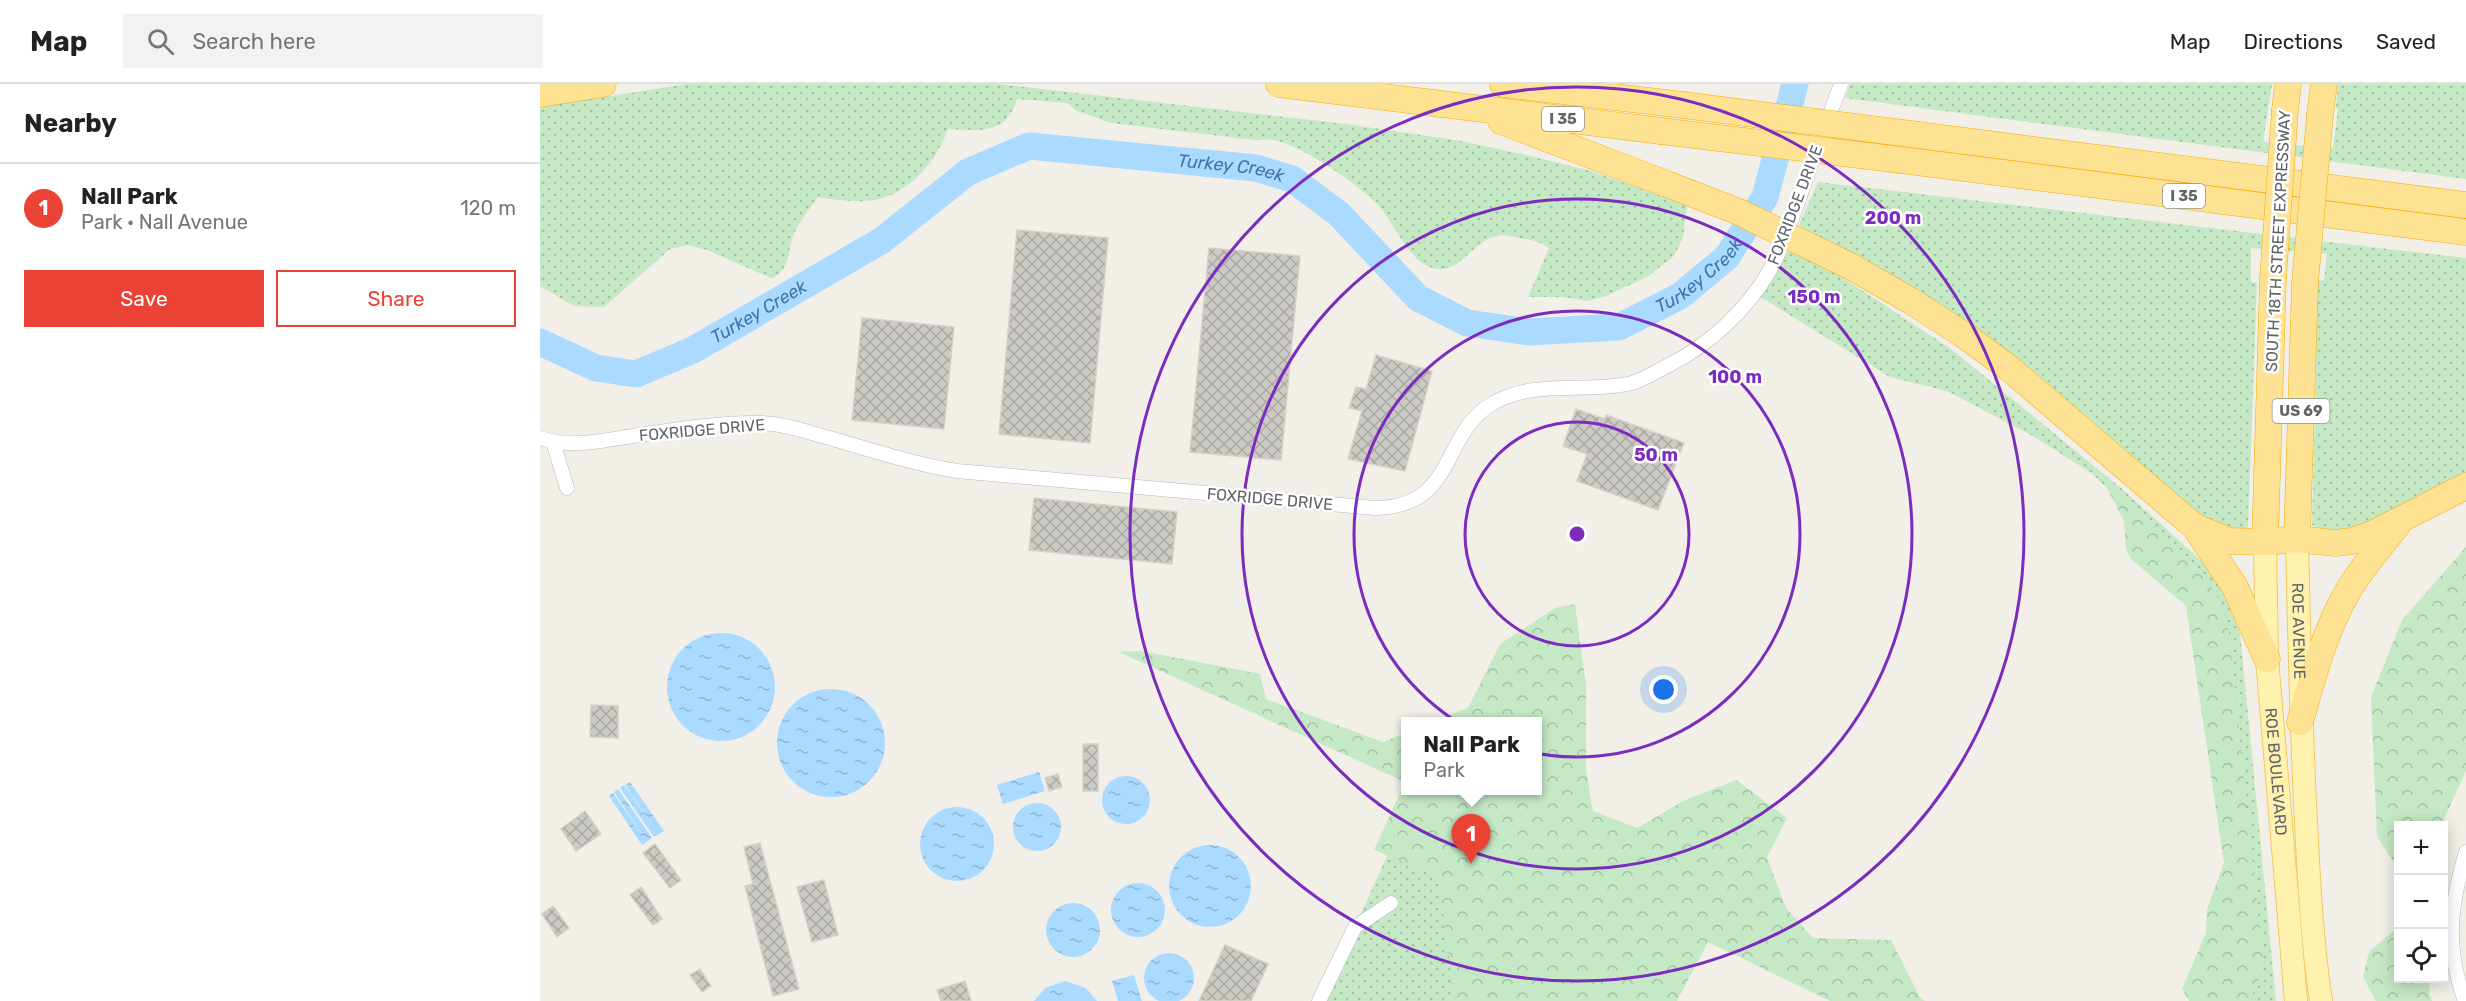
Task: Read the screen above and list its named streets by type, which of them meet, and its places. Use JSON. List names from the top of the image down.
{
  "streets": {
    "highway": ["I 35", "SOUTH 18TH STREET EXPRESSWAY", "US 69"],
    "main road": ["ROE AVENUE", "ROE BOULEVARD"],
    "street": ["FOXRIDGE DRIVE"]
  },
  "crossings": [
    ["SOUTH 18TH STREET EXPRESSWAY", "ROE AVENUE"],
    ["SOUTH 18TH STREET EXPRESSWAY", "ROE BOULEVARD"],
    ["ROE AVENUE", "ROE BOULEVARD"]
  ],
  "water": ["Turkey Creek"],
  "page": {
    "header": "Map",
    "search": "Search here",
    "nav": ["Map", "Directions", "Saved"],
    "heading": "Nearby",
    "list": [
      {
        "mark": "1",
        "name": "Nall Park",
        "note": "Park · Nall Avenue",
        "value": "120 m"
      }
    ],
    "buttons": ["Save", "Share"],
    "popup": ["Nall Park", "Park"],
    "pins": "1",
    "map_buttons": ["+", "−"]
  },
  "rings": [
    "200 m",
    "150 m",
    "100 m",
    "50 m"
  ]
}
